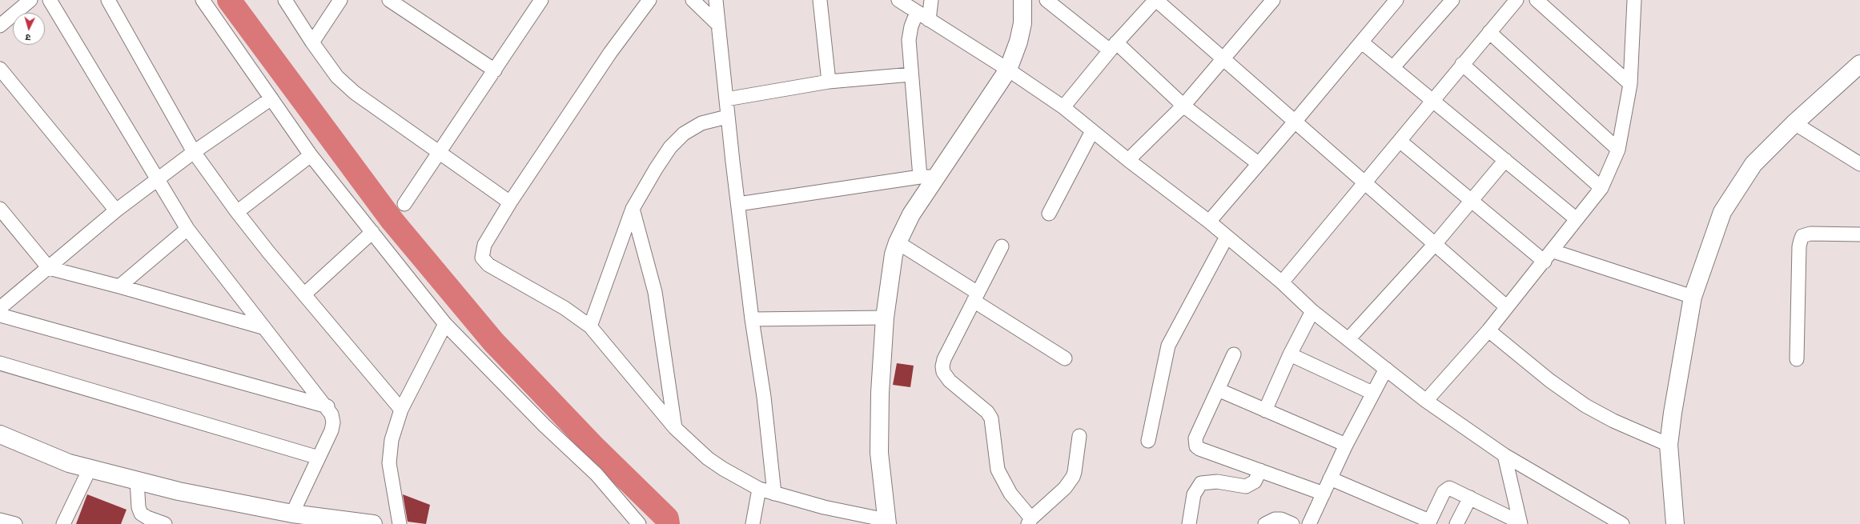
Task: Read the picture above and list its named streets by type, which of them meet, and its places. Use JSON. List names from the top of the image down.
{
  "north": "bottom"
}
